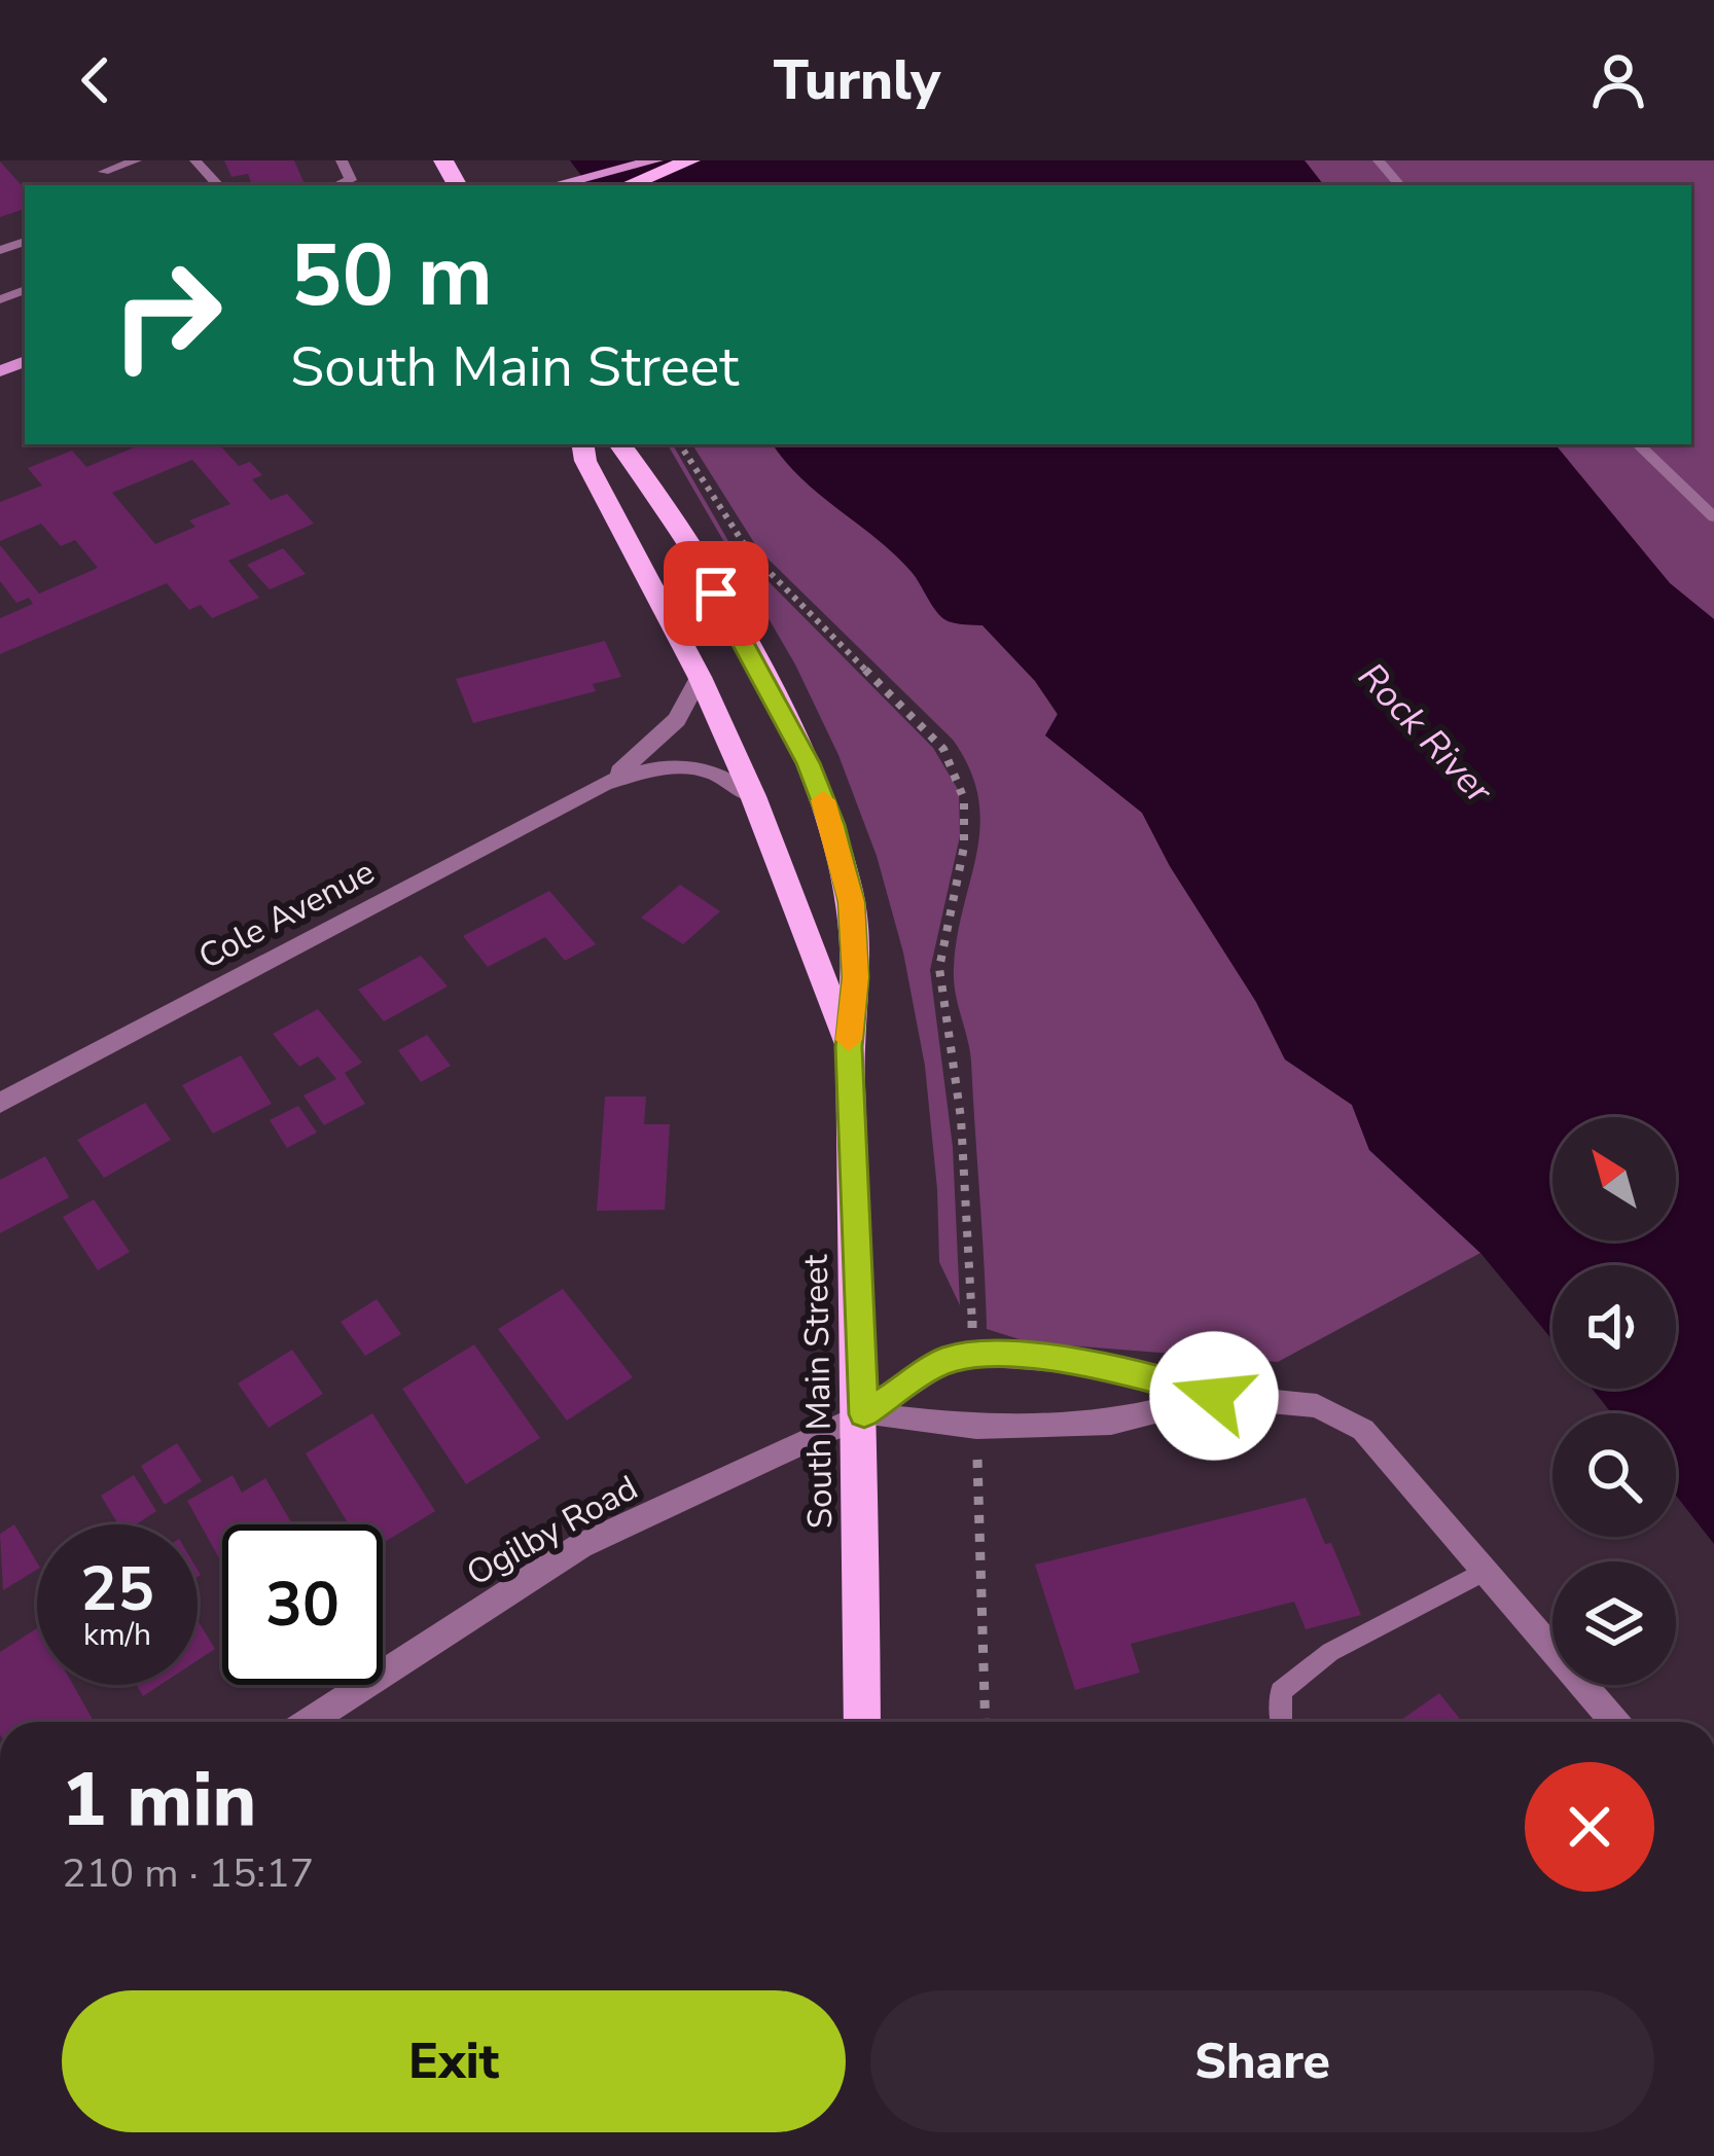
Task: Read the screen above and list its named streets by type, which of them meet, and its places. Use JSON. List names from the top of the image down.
{
  "streets": {
    "main road": ["South Main Street"],
    "street": ["Cole Avenue", "Ogilby Road"]
  },
  "crossings": [
    ["Cole Avenue", "South Main Street"],
    ["South Main Street", "Ogilby Road"]
  ],
  "water": ["Rock River"],
  "north": "top left",
  "page": {
    "header": "Turnly",
    "turn": ["50 m", "South Main Street"],
    "speed": "25 km/h",
    "limit": "30",
    "heading": ["1 min", "210 m · 15:17"],
    "buttons": ["Exit", "Share"]
  }
}
